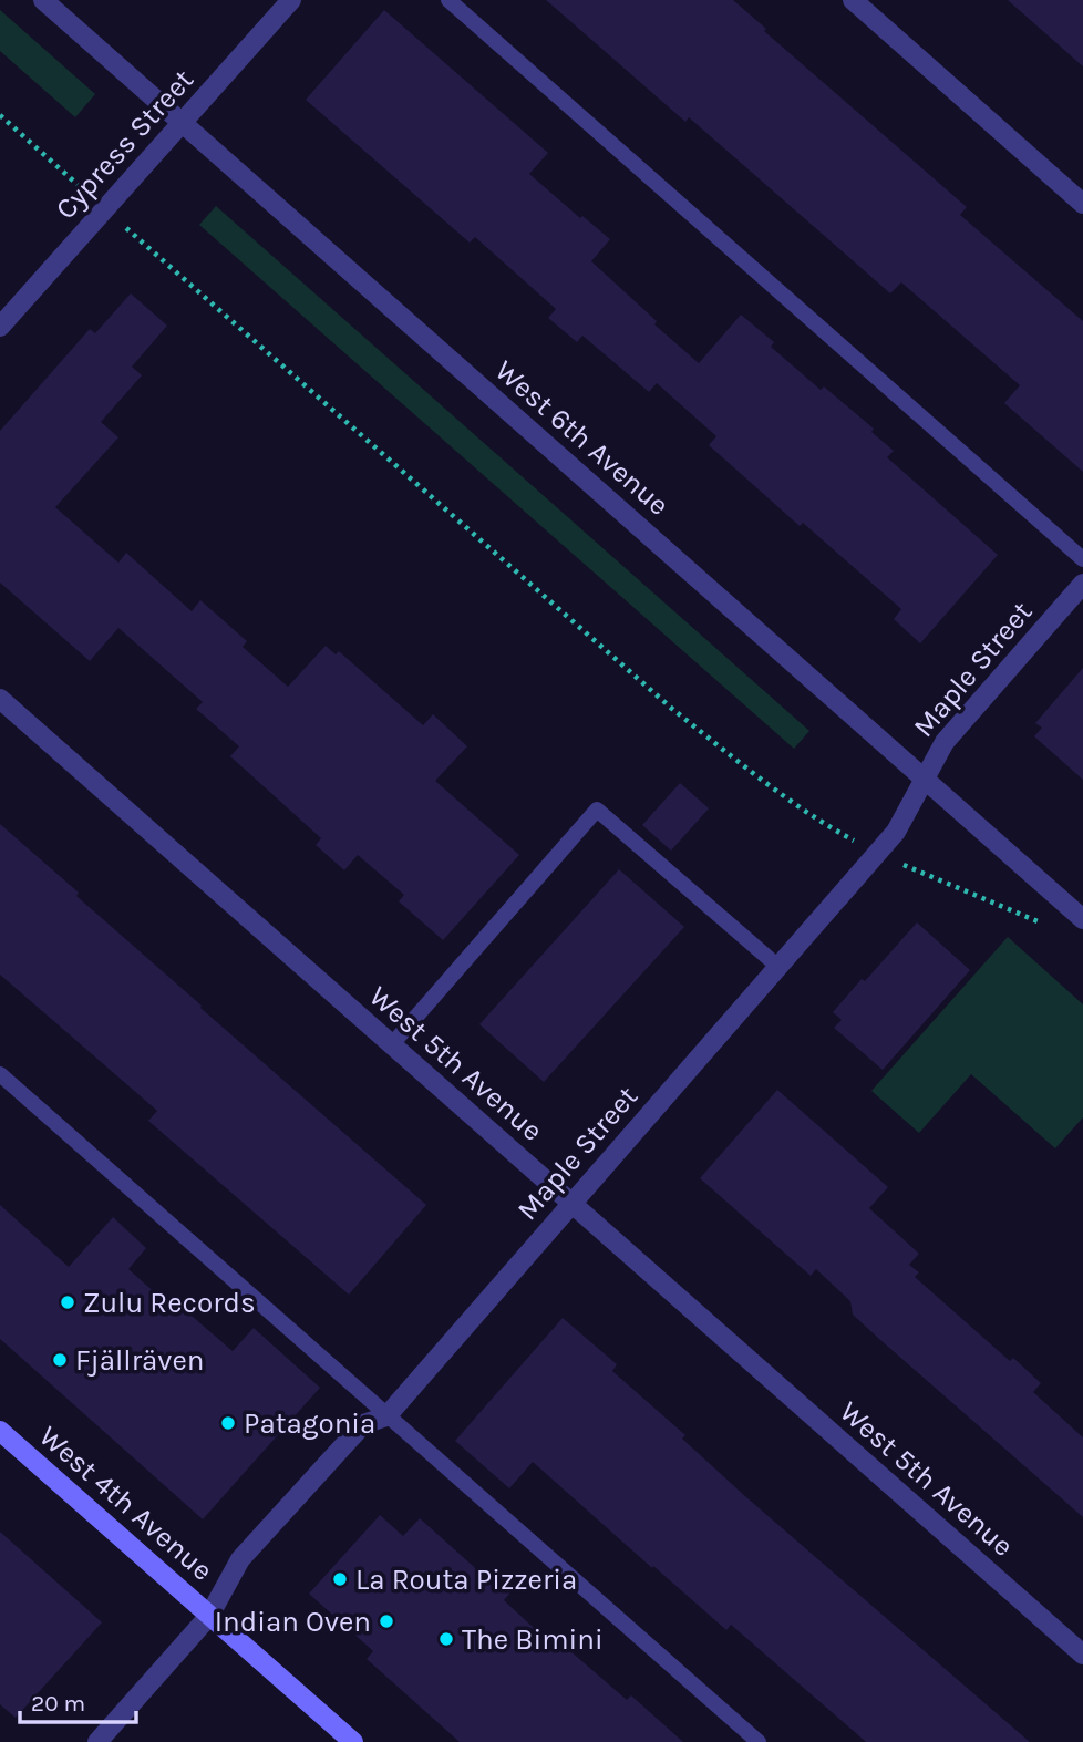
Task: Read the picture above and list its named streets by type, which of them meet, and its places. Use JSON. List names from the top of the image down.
{
  "streets": {
    "main road": ["West 4th Avenue"],
    "street": [
      "Cypress Street",
      "West 6th Avenue",
      "Maple Street",
      "West 5th Avenue"
    ]
  },
  "crossings": [
    ["Cypress Street", "West 6th Avenue"],
    ["West 6th Avenue", "Maple Street"],
    ["Maple Street", "West 5th Avenue"],
    ["Maple Street", "West 4th Avenue"]
  ],
  "places": [
    "Zulu Records",
    "Fjällräven",
    "Patagonia",
    "La Routa Pizzeria",
    "Indian Oven",
    "The Bimini"
  ],
  "scale_bar": "20 m"
}
